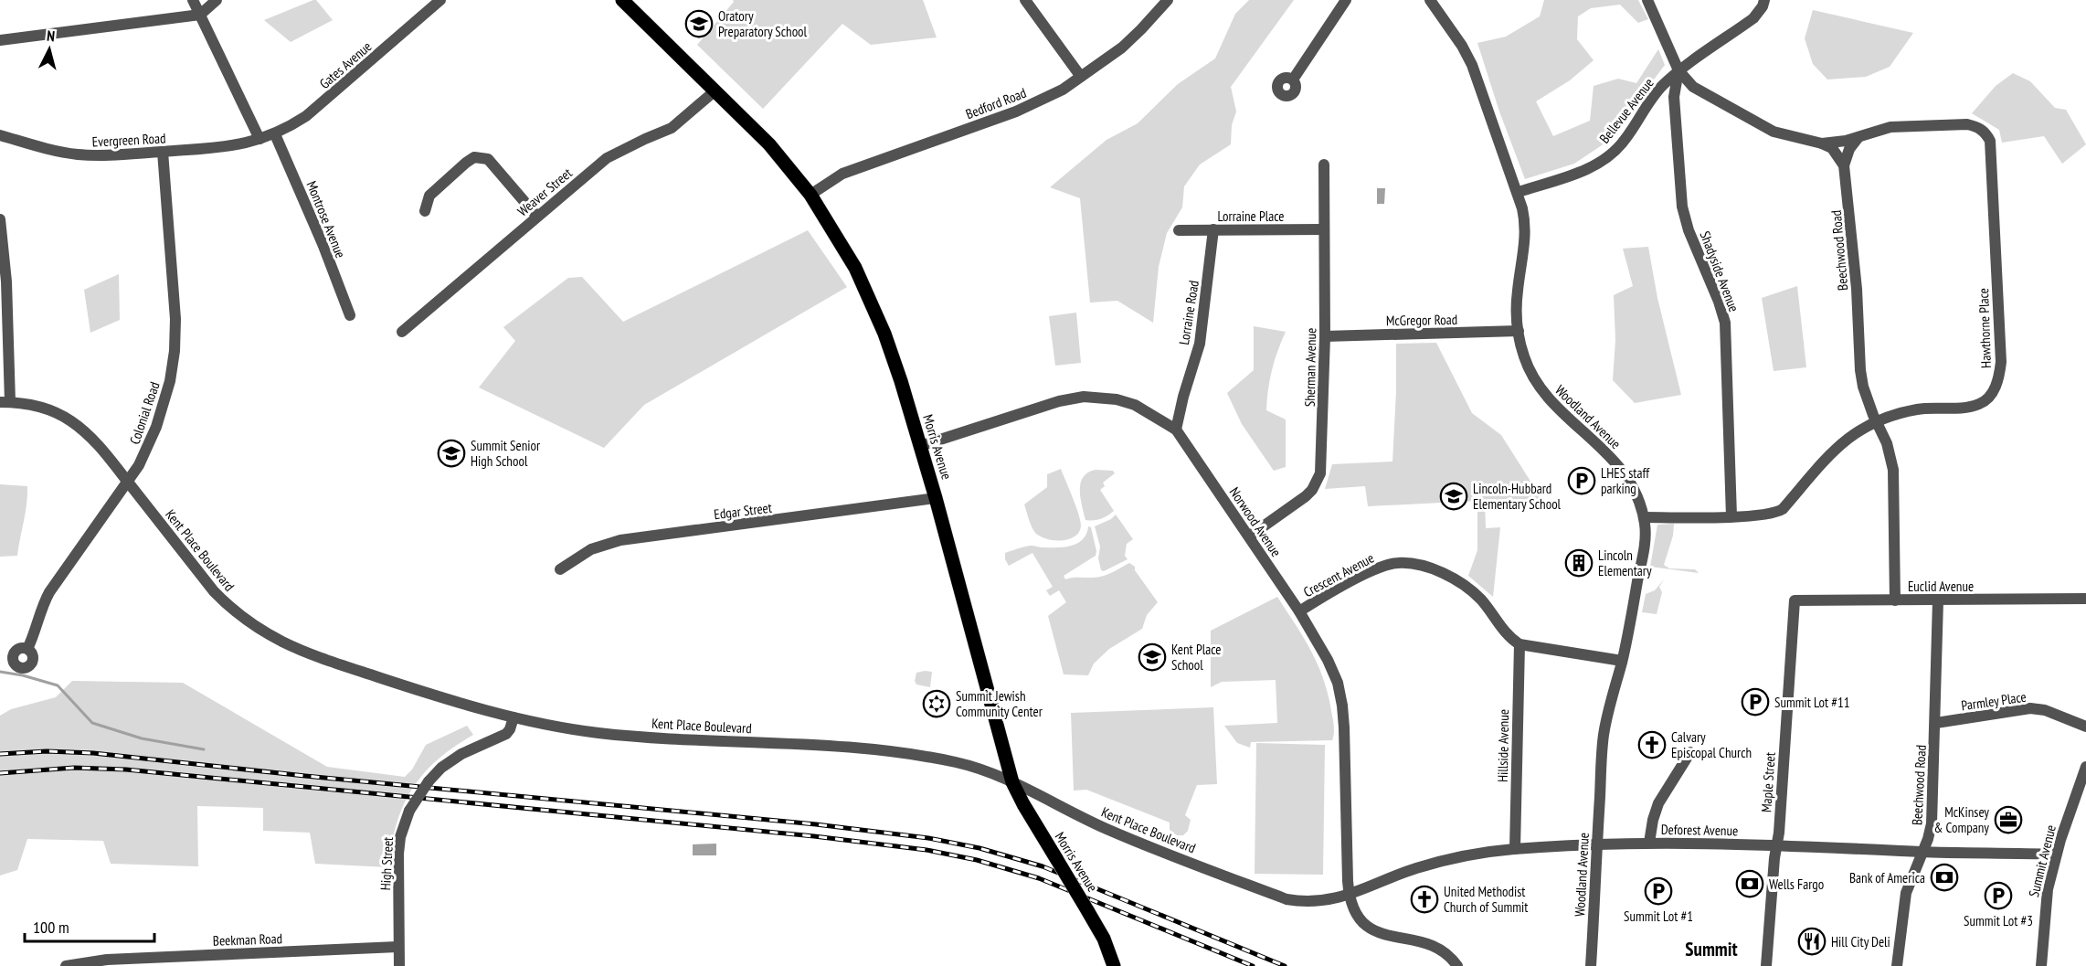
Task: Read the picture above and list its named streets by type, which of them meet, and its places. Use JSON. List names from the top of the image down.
{
  "streets": {
    "main road": ["Morris Avenue"],
    "street": [
      "Gates Avenue",
      "Bedford Road",
      "Bellevue Avenue",
      "Evergreen Road",
      "Weaver Street",
      "Lorraine Place",
      "Montrose Avenue",
      "Beechwood Road",
      "Shadyside Avenue",
      "Lorraine Road",
      "McGregor Road",
      "Hawthorne Place",
      "Sherman Avenue",
      "Colonial Road",
      "Woodland Avenue",
      "Edgar Street",
      "Norwood Avenue",
      "Kent Place Boulevard",
      "Crescent Avenue",
      "Euclid Avenue",
      "Parmley Place",
      "Hillside Avenue",
      "Maple Street",
      "Deforest Avenue",
      "Summit Avenue",
      "High Street",
      "Beekman Road"
    ]
  },
  "crossings": [
    ["Gates Avenue", "Evergreen Road"],
    ["Gates Avenue", "Montrose Avenue"],
    ["Bedford Road", "Morris Avenue"],
    ["Bellevue Avenue", "Shadyside Avenue"],
    ["Bellevue Avenue", "Woodland Avenue"],
    ["Evergreen Road", "Colonial Road"],
    ["Weaver Street", "Morris Avenue"],
    ["Lorraine Place", "Lorraine Road"],
    ["Lorraine Place", "Sherman Avenue"],
    ["Beechwood Road", "Hawthorne Place"],
    ["Beechwood Road", "Euclid Avenue"],
    ["Beechwood Road", "Parmley Place"],
    ["Beechwood Road", "Deforest Avenue"],
    ["Shadyside Avenue", "Hawthorne Place"],
    ["Lorraine Road", "Norwood Avenue"],
    ["McGregor Road", "Sherman Avenue"],
    ["McGregor Road", "Woodland Avenue"],
    ["Hawthorne Place", "Woodland Avenue"],
    ["Sherman Avenue", "Norwood Avenue"],
    ["Colonial Road", "Kent Place Boulevard"],
    ["Woodland Avenue", "Deforest Avenue"],
    ["Morris Avenue", "Edgar Street"],
    ["Morris Avenue", "Norwood Avenue"],
    ["Morris Avenue", "Kent Place Boulevard"],
    ["Norwood Avenue", "Kent Place Boulevard"],
    ["Norwood Avenue", "Crescent Avenue"],
    ["Norwood Avenue", "Deforest Avenue"],
    ["Kent Place Boulevard", "Deforest Avenue"],
    ["Kent Place Boulevard", "High Street"],
    ["Crescent Avenue", "Hillside Avenue"],
    ["Euclid Avenue", "Maple Street"],
    ["Hillside Avenue", "Deforest Avenue"],
    ["Maple Street", "Deforest Avenue"],
    ["Deforest Avenue", "Summit Avenue"],
    ["High Street", "Beekman Road"]
  ],
  "districts": ["Summit"],
  "places": {
    "school or university": [
      "Oratory Preparatory School",
      "Summit Senior High School",
      "Lincoln-Hubbard Elementary School",
      "Kent Place School"
    ],
    "parking": [
      "LHES staff parking",
      "Summit Lot #11",
      "Summit Lot #1",
      "Summit Lot #3"
    ],
    "building": ["Lincoln Elementary"],
    "synagogue": ["Summit Jewish Community Center"],
    "church": ["Calvary Episcopal Church", "United Methodist Church of Summit"],
    "office": ["McKinsey & Company"],
    "bank": ["Bank of America", "Wells Fargo"],
    "restaurant": ["Hill City Deli"]
  },
  "scale_bar": "100 m",
  "north": "top"
}
